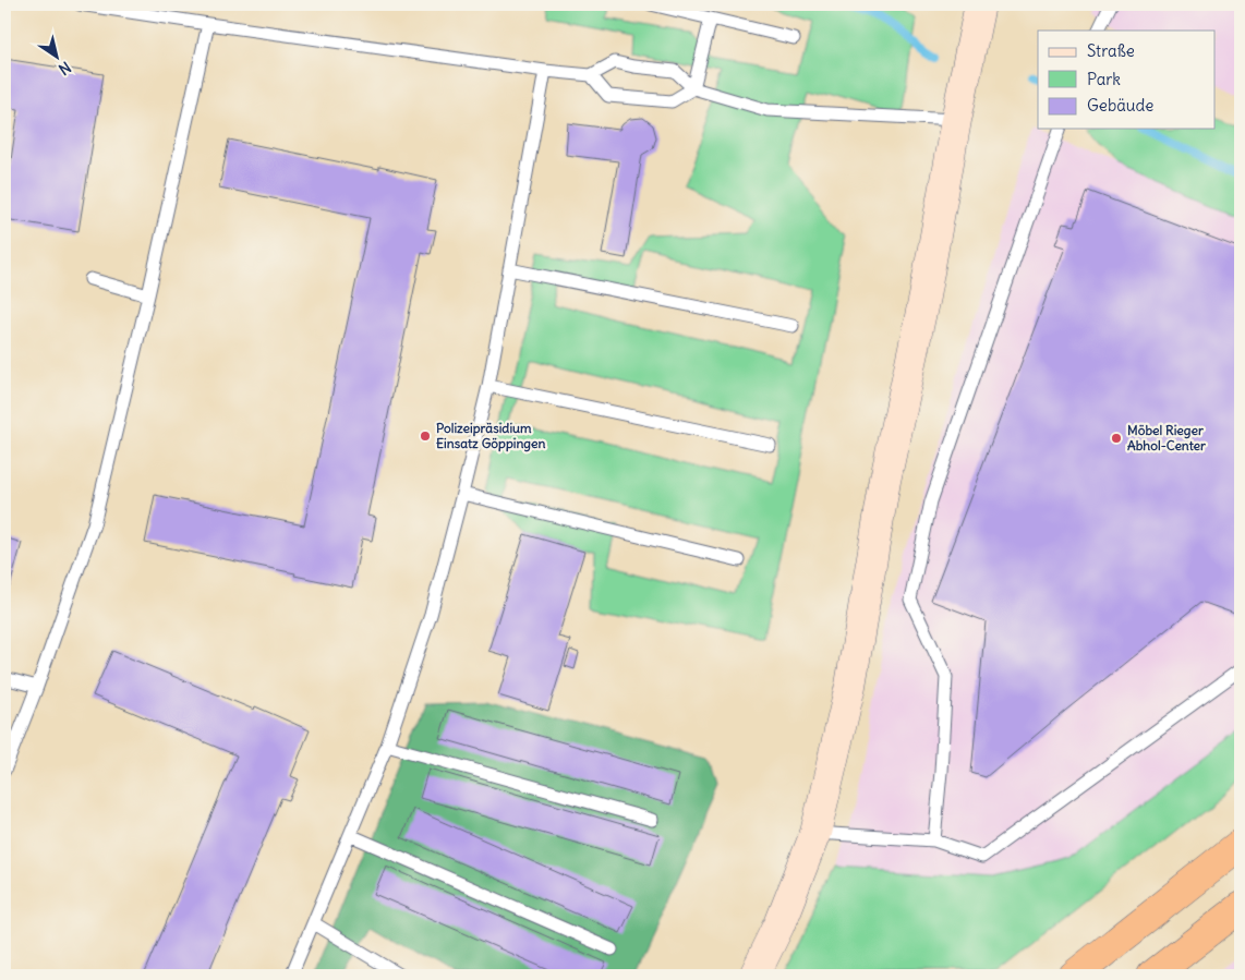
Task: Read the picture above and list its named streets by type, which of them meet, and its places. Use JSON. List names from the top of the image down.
{
  "places": ["Polizeipräsidium Einsatz Göppingen", "Möbel Rieger Abhol-Center"],
  "legend": ["Straße", "Park", "Gebäude"],
  "north": "bottom right"
}
